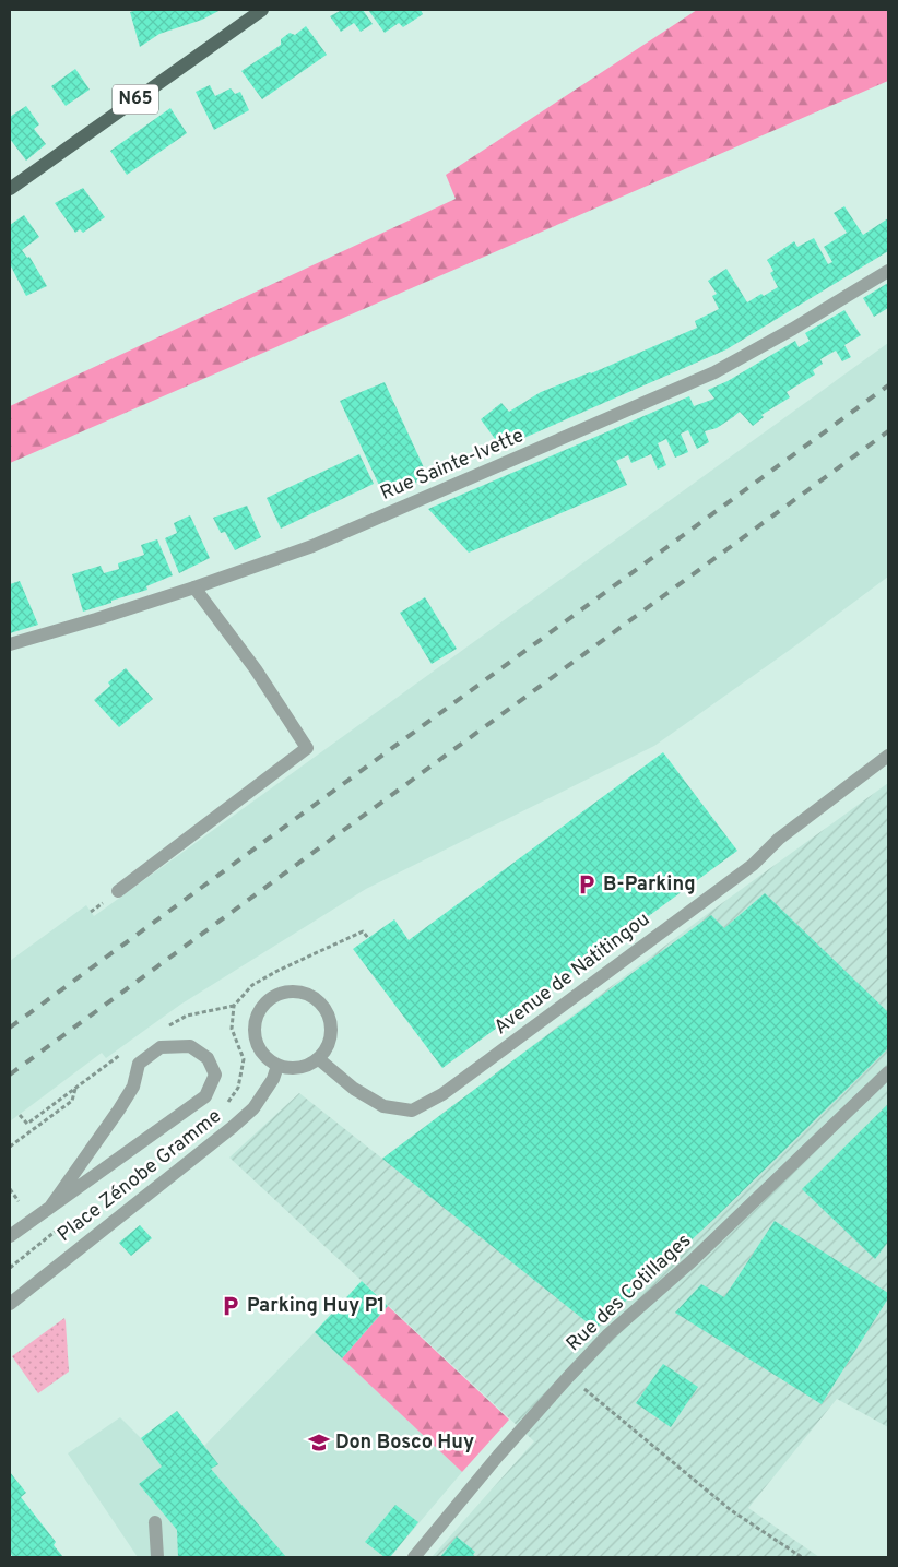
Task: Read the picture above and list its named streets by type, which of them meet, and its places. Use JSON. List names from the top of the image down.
{
  "streets": {
    "main road": ["N65"],
    "street": [
      "Rue Sainte-Ivette",
      "Avenue de Natitingou",
      "Place Zénobe Gramme",
      "Rue des Cotillages"
    ]
  },
  "crossings": [
    ["Avenue de Natitingou", "Place Zénobe Gramme"]
  ],
  "places": {
    "parking": ["B-Parking", "Parking Huy P1"],
    "school or university": ["Don Bosco Huy"]
  }
}
